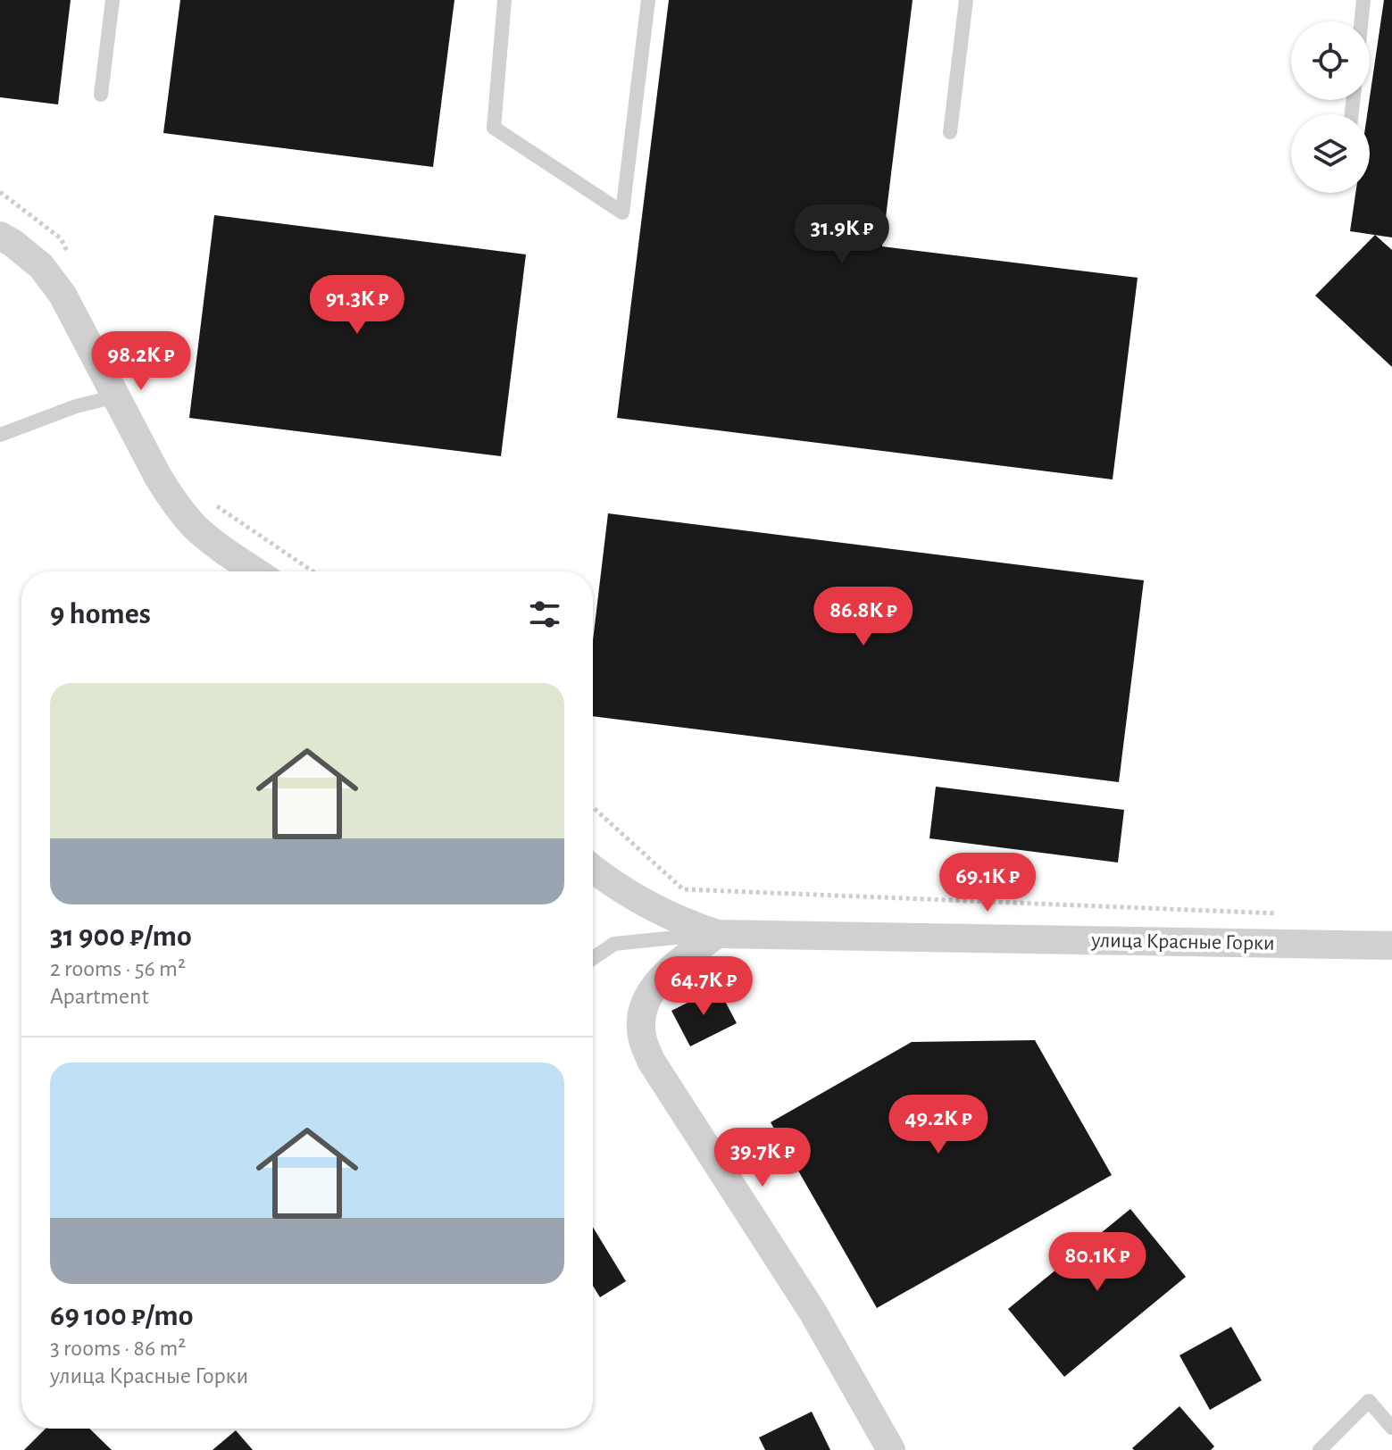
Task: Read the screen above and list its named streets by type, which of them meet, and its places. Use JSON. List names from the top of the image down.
{
  "streets": {
    "street": ["улица Красные Горки"]
  },
  "page": {
    "price": [
      "31.9K ₽",
      "91.3K ₽",
      "98.2K ₽",
      "86.8K ₽",
      "69.1K ₽",
      "64.7K ₽",
      "49.2K ₽",
      "39.7K ₽",
      "80.1K ₽"
    ],
    "heading": "9 homes",
    "list": [
      {
        "name": "31 900 ₽/mo",
        "note": "2 rooms · 56 m² · Apartment"
      },
      {
        "name": "69 100 ₽/mo",
        "note": "3 rooms · 86 m² · улица Красные Горки"
      }
    ]
  }
}
